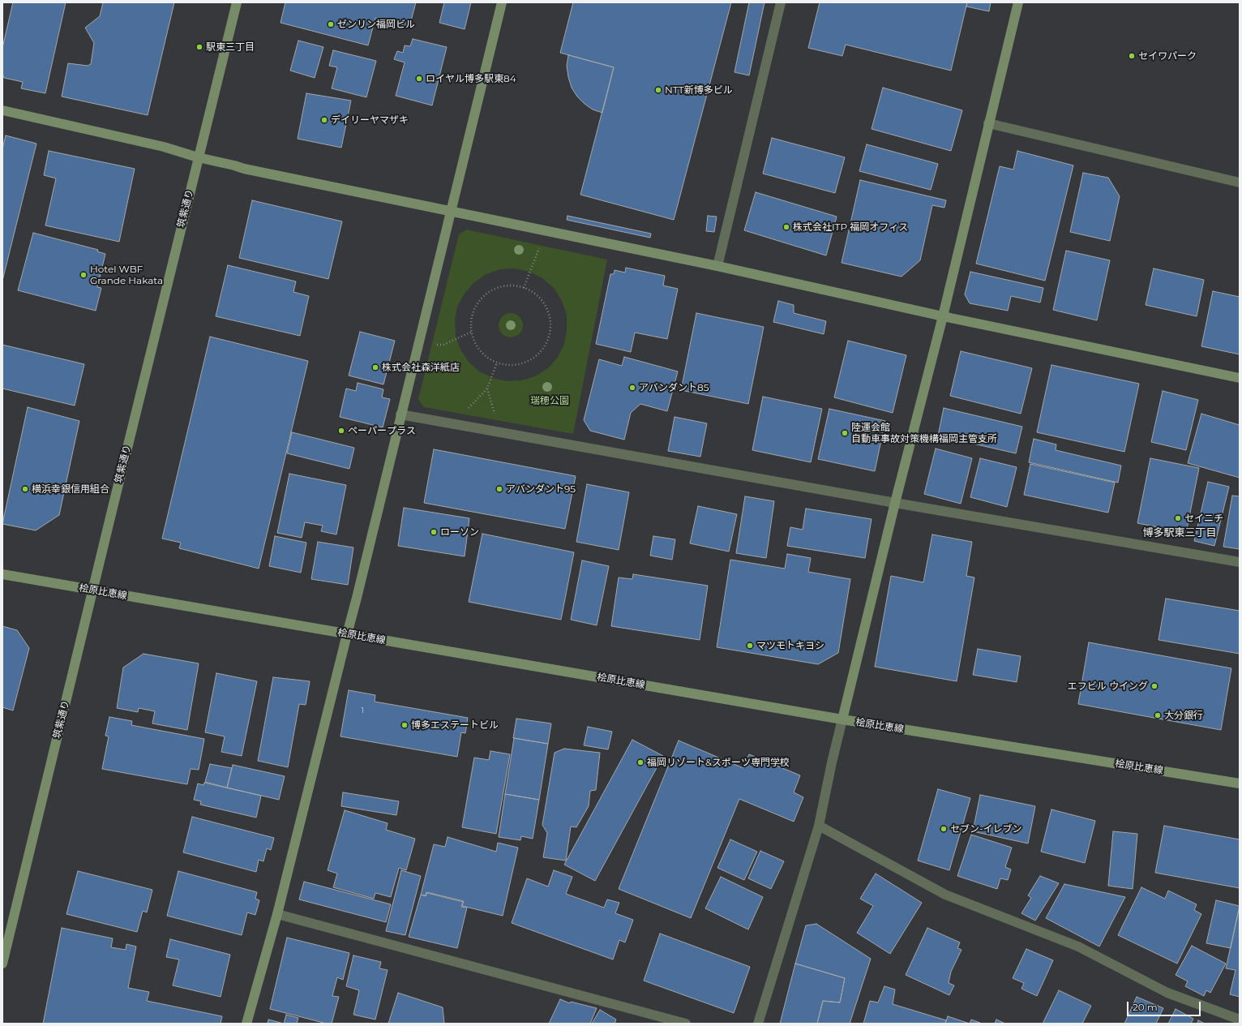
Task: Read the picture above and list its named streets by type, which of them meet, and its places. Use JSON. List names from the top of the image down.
{
  "streets": {
    "street": ["筑紫通り", "桧原比恵線"]
  },
  "crossings": [
    ["筑紫通り", "桧原比恵線"]
  ],
  "districts": ["博多駅東三丁目"],
  "parks": ["瑞穂公園"],
  "places": [
    "ゼンリン福岡ビル",
    "駅東三丁目",
    "セイワパーク",
    "ロイヤル博多駅東84",
    "NTT新博多ビル",
    "デイリーヤマザキ",
    "株式会社ITP 福岡オフィス",
    "Hotel WBF Grande Hakata",
    "株式会社森洋紙店",
    "アバンダント85",
    "ペーパープラス",
    "陸運会館 自動車事故対策機構福岡主管支所",
    "横浜幸銀信用組合",
    "アバンダント95",
    "セイニチ",
    "ローソン",
    "マツモトキヨシ",
    "エフビル ウイング",
    "大分銀行",
    "博多エステートビル",
    "福岡リゾート&スポーツ専門学校",
    "セブン-イレブン"
  ],
  "house_numbers": ["1"],
  "scale_bar": "20 m"
}
